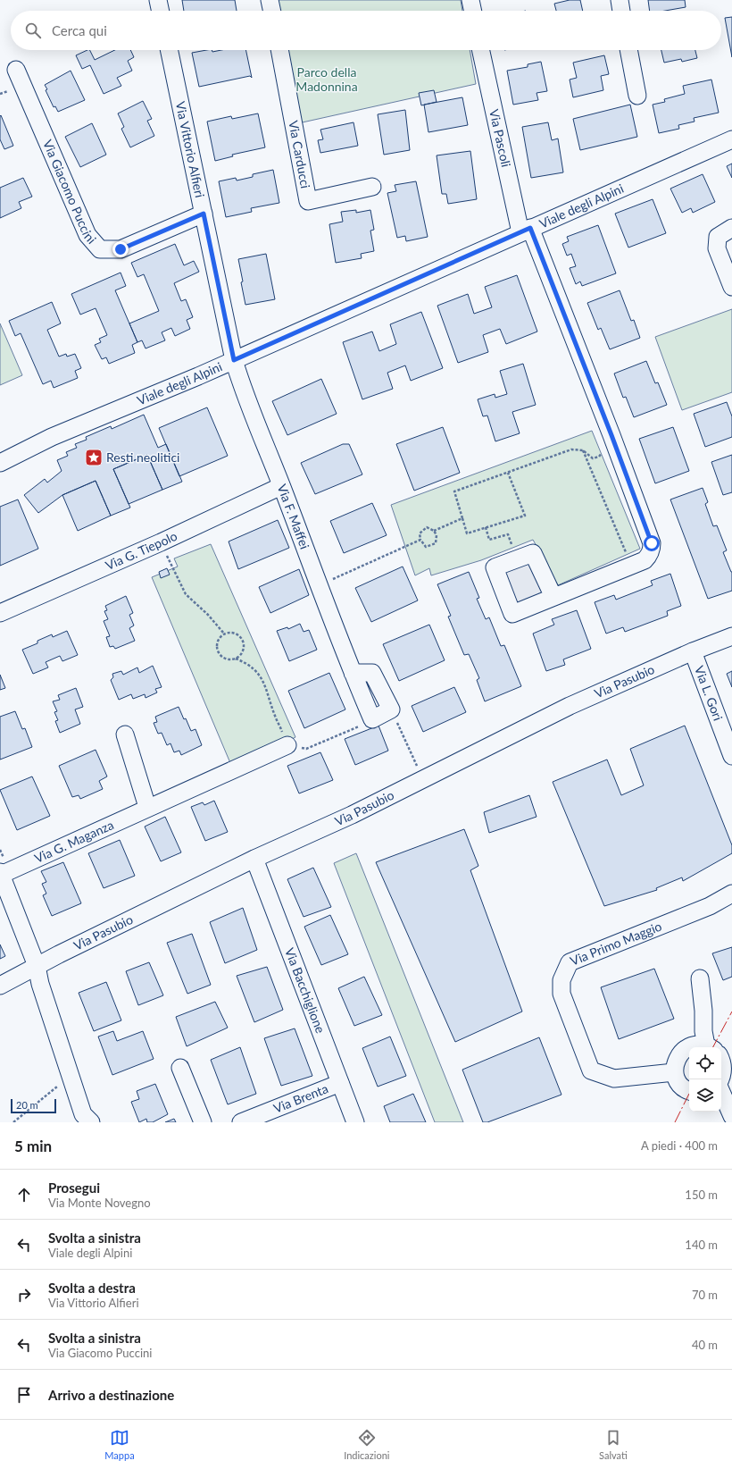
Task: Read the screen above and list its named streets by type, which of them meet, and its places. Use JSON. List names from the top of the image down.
{
  "streets": {
    "street": [
      "Via Pascoli",
      "Via Vittorio Alfieri",
      "Via Carducci",
      "Via Giacomo Puccini",
      "Viale degli Alpini",
      "Via F. Maffei",
      "Via G. Tiepolo",
      "Via Pasubio",
      "Via L. Gori",
      "Via G. Maganza",
      "Via Primo Maggio",
      "Via Bacchiglione",
      "Via Brenta"
    ]
  },
  "crossings": [
    ["Via Pascoli", "Viale degli Alpini"],
    ["Via Vittorio Alfieri", "Via Giacomo Puccini"],
    ["Via Vittorio Alfieri", "Viale degli Alpini"],
    ["Via Vittorio Alfieri", "Via F. Maffei"],
    ["Viale degli Alpini", "Via F. Maffei"],
    ["Via F. Maffei", "Via G. Tiepolo"],
    ["Via Pasubio", "Via L. Gori"],
    ["Via Pasubio", "Via Bacchiglione"],
    ["Via Bacchiglione", "Via Brenta"]
  ],
  "parks": ["Parco della Madonnina"],
  "places": {
    "place": ["Resti neolitici"]
  },
  "scale_bar": "20 m",
  "page": {
    "search": "Cerca qui",
    "scale": "20 m",
    "heading": ["5 min", "A piedi · 400 m"],
    "list": [
      ["Prosegui", "Via Monte Novegno", "150 m"],
      ["Svolta a sinistra", "Viale degli Alpini", "140 m"],
      ["Svolta a destra", "Via Vittorio Alfieri", "70 m"],
      ["Svolta a sinistra", "Via Giacomo Puccini", "40 m"],
      "Arrivo a destinazione"
    ],
    "nav": ["Mappa", "Indicazioni", "Salvati"]
  }
}
